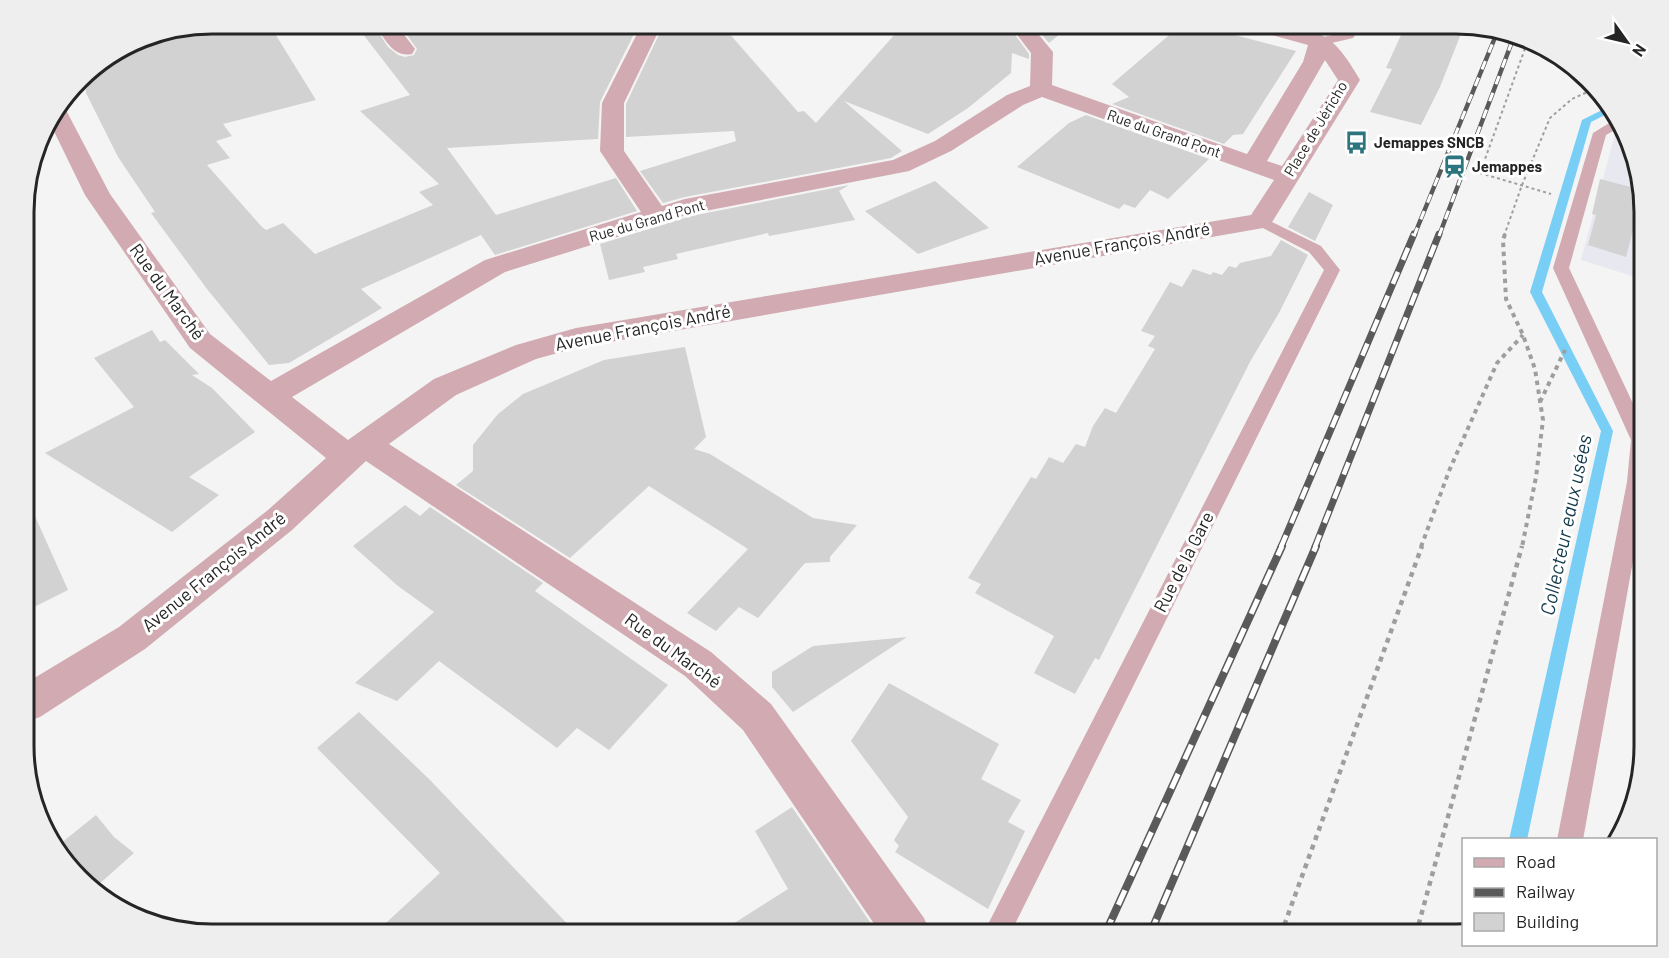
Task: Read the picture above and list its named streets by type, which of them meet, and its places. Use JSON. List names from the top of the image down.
{
  "streets": {
    "street": [
      "Place de Jéricho",
      "Rue du Grand Pont",
      "Avenue François André",
      "Rue du Marché"
    ],
    "lane": ["Rue de la Gare"]
  },
  "crossings": [
    ["Place de Jéricho", "Rue du Grand Pont"],
    ["Place de Jéricho", "Avenue François André"],
    ["Place de Jéricho", "Rue de la Gare"],
    ["Rue du Grand Pont", "Rue du Marché"],
    ["Avenue François André", "Rue du Marché"],
    ["Avenue François André", "Rue de la Gare"]
  ],
  "water": ["Collecteur eaux usées"],
  "places": {
    "bus stop": ["Jemappes SNCB"],
    "station": ["Jemappes"]
  },
  "legend": ["Road", "Railway", "Building"],
  "north": "bottom right"
}
